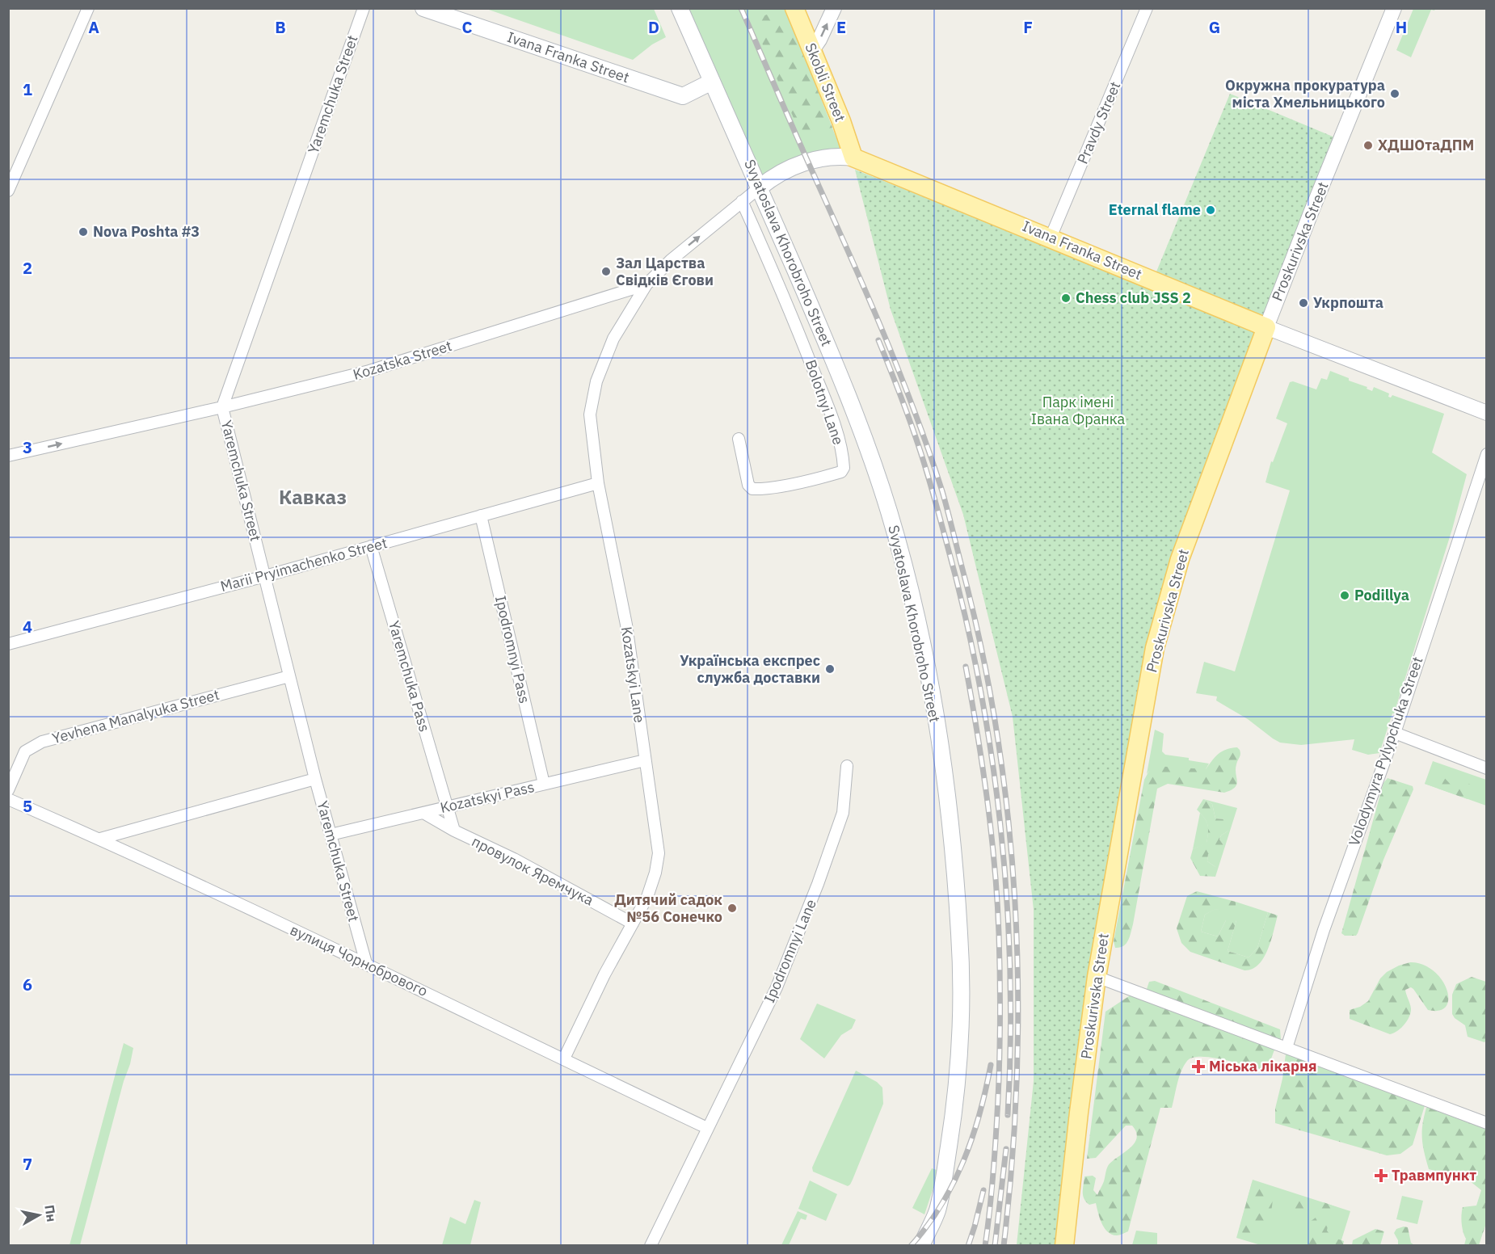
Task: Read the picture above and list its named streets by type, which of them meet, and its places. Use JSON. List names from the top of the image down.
{
  "streets": {
    "main road": [
      "Ivana Franka Street",
      "Skobli Street",
      "Proskurivska Street",
      "Svyatoslava Khorobroho Street"
    ],
    "street": [
      "Yaremchuka Street",
      "Pravdy Street",
      "Kozatska Street",
      "Bolotnyi Lane",
      "Marii Pryimachenko Street",
      "Ipodromnyi Pass",
      "Kozatskyi Lane",
      "Yaremchuka Pass",
      "Yevhena Manalyuka Street",
      "Volodymyra Pylypchuka Street",
      "Kozatskyi Pass",
      "провулок Яремчука",
      "Ipodromnyi Lane",
      "вулиця Чорнобрового"
    ]
  },
  "crossings": [
    ["Ivana Franka Street", "Skobli Street"],
    ["Ivana Franka Street", "Pravdy Street"],
    ["Ivana Franka Street", "Proskurivska Street"],
    ["Ivana Franka Street", "Svyatoslava Khorobroho Street"],
    ["Ivana Franka Street", "Kozatska Street"],
    ["Yaremchuka Street", "Kozatska Street"],
    ["Yaremchuka Street", "Marii Pryimachenko Street"],
    ["Yaremchuka Street", "Yevhena Manalyuka Street"],
    ["Yaremchuka Street", "Kozatskyi Pass"],
    ["Yaremchuka Street", "вулиця Чорнобрового"],
    ["Svyatoslava Khorobroho Street", "Kozatska Street"],
    ["Kozatska Street", "Bolotnyi Lane"],
    ["Kozatska Street", "Kozatskyi Lane"],
    ["Marii Pryimachenko Street", "Ipodromnyi Pass"],
    ["Marii Pryimachenko Street", "Kozatskyi Lane"],
    ["Marii Pryimachenko Street", "Yaremchuka Pass"],
    ["Ipodromnyi Pass", "Kozatskyi Pass"],
    ["Kozatskyi Lane", "Kozatskyi Pass"],
    ["Kozatskyi Lane", "провулок Яремчука"],
    ["Kozatskyi Lane", "вулиця Чорнобрового"],
    ["Yaremchuka Pass", "Kozatskyi Pass"],
    ["Yaremchuka Pass", "провулок Яремчука"],
    ["Kozatskyi Pass", "провулок Яремчука"],
    ["Ipodromnyi Lane", "вулиця Чорнобрового"]
  ],
  "one_way": ["Kozatska Street"],
  "districts": ["Кавказ"],
  "parks": ["Парк імені Івана Франка"],
  "places": {
    "other": [
      "Окружна прокуратура міста Хмельницького",
      "ХДШОтаДПМ",
      "Eternal flame",
      "Nova Poshta #3",
      "Зал Царства Свідків Єгови",
      "Chess club JSS 2",
      "Укрпошта",
      "Podillya",
      "Українська експрес служба доставки",
      "Дитячий садок №56 Сонечко"
    ],
    "health": ["Міська лікарня", "Травмпункт"]
  },
  "north": "right",
  "grid": {
    "columns": [
      "A",
      "B",
      "C",
      "D",
      "E",
      "F",
      "G",
      "H"
    ],
    "rows": [
      "1",
      "2",
      "3",
      "4",
      "5",
      "6",
      "7"
    ]
  }
}
